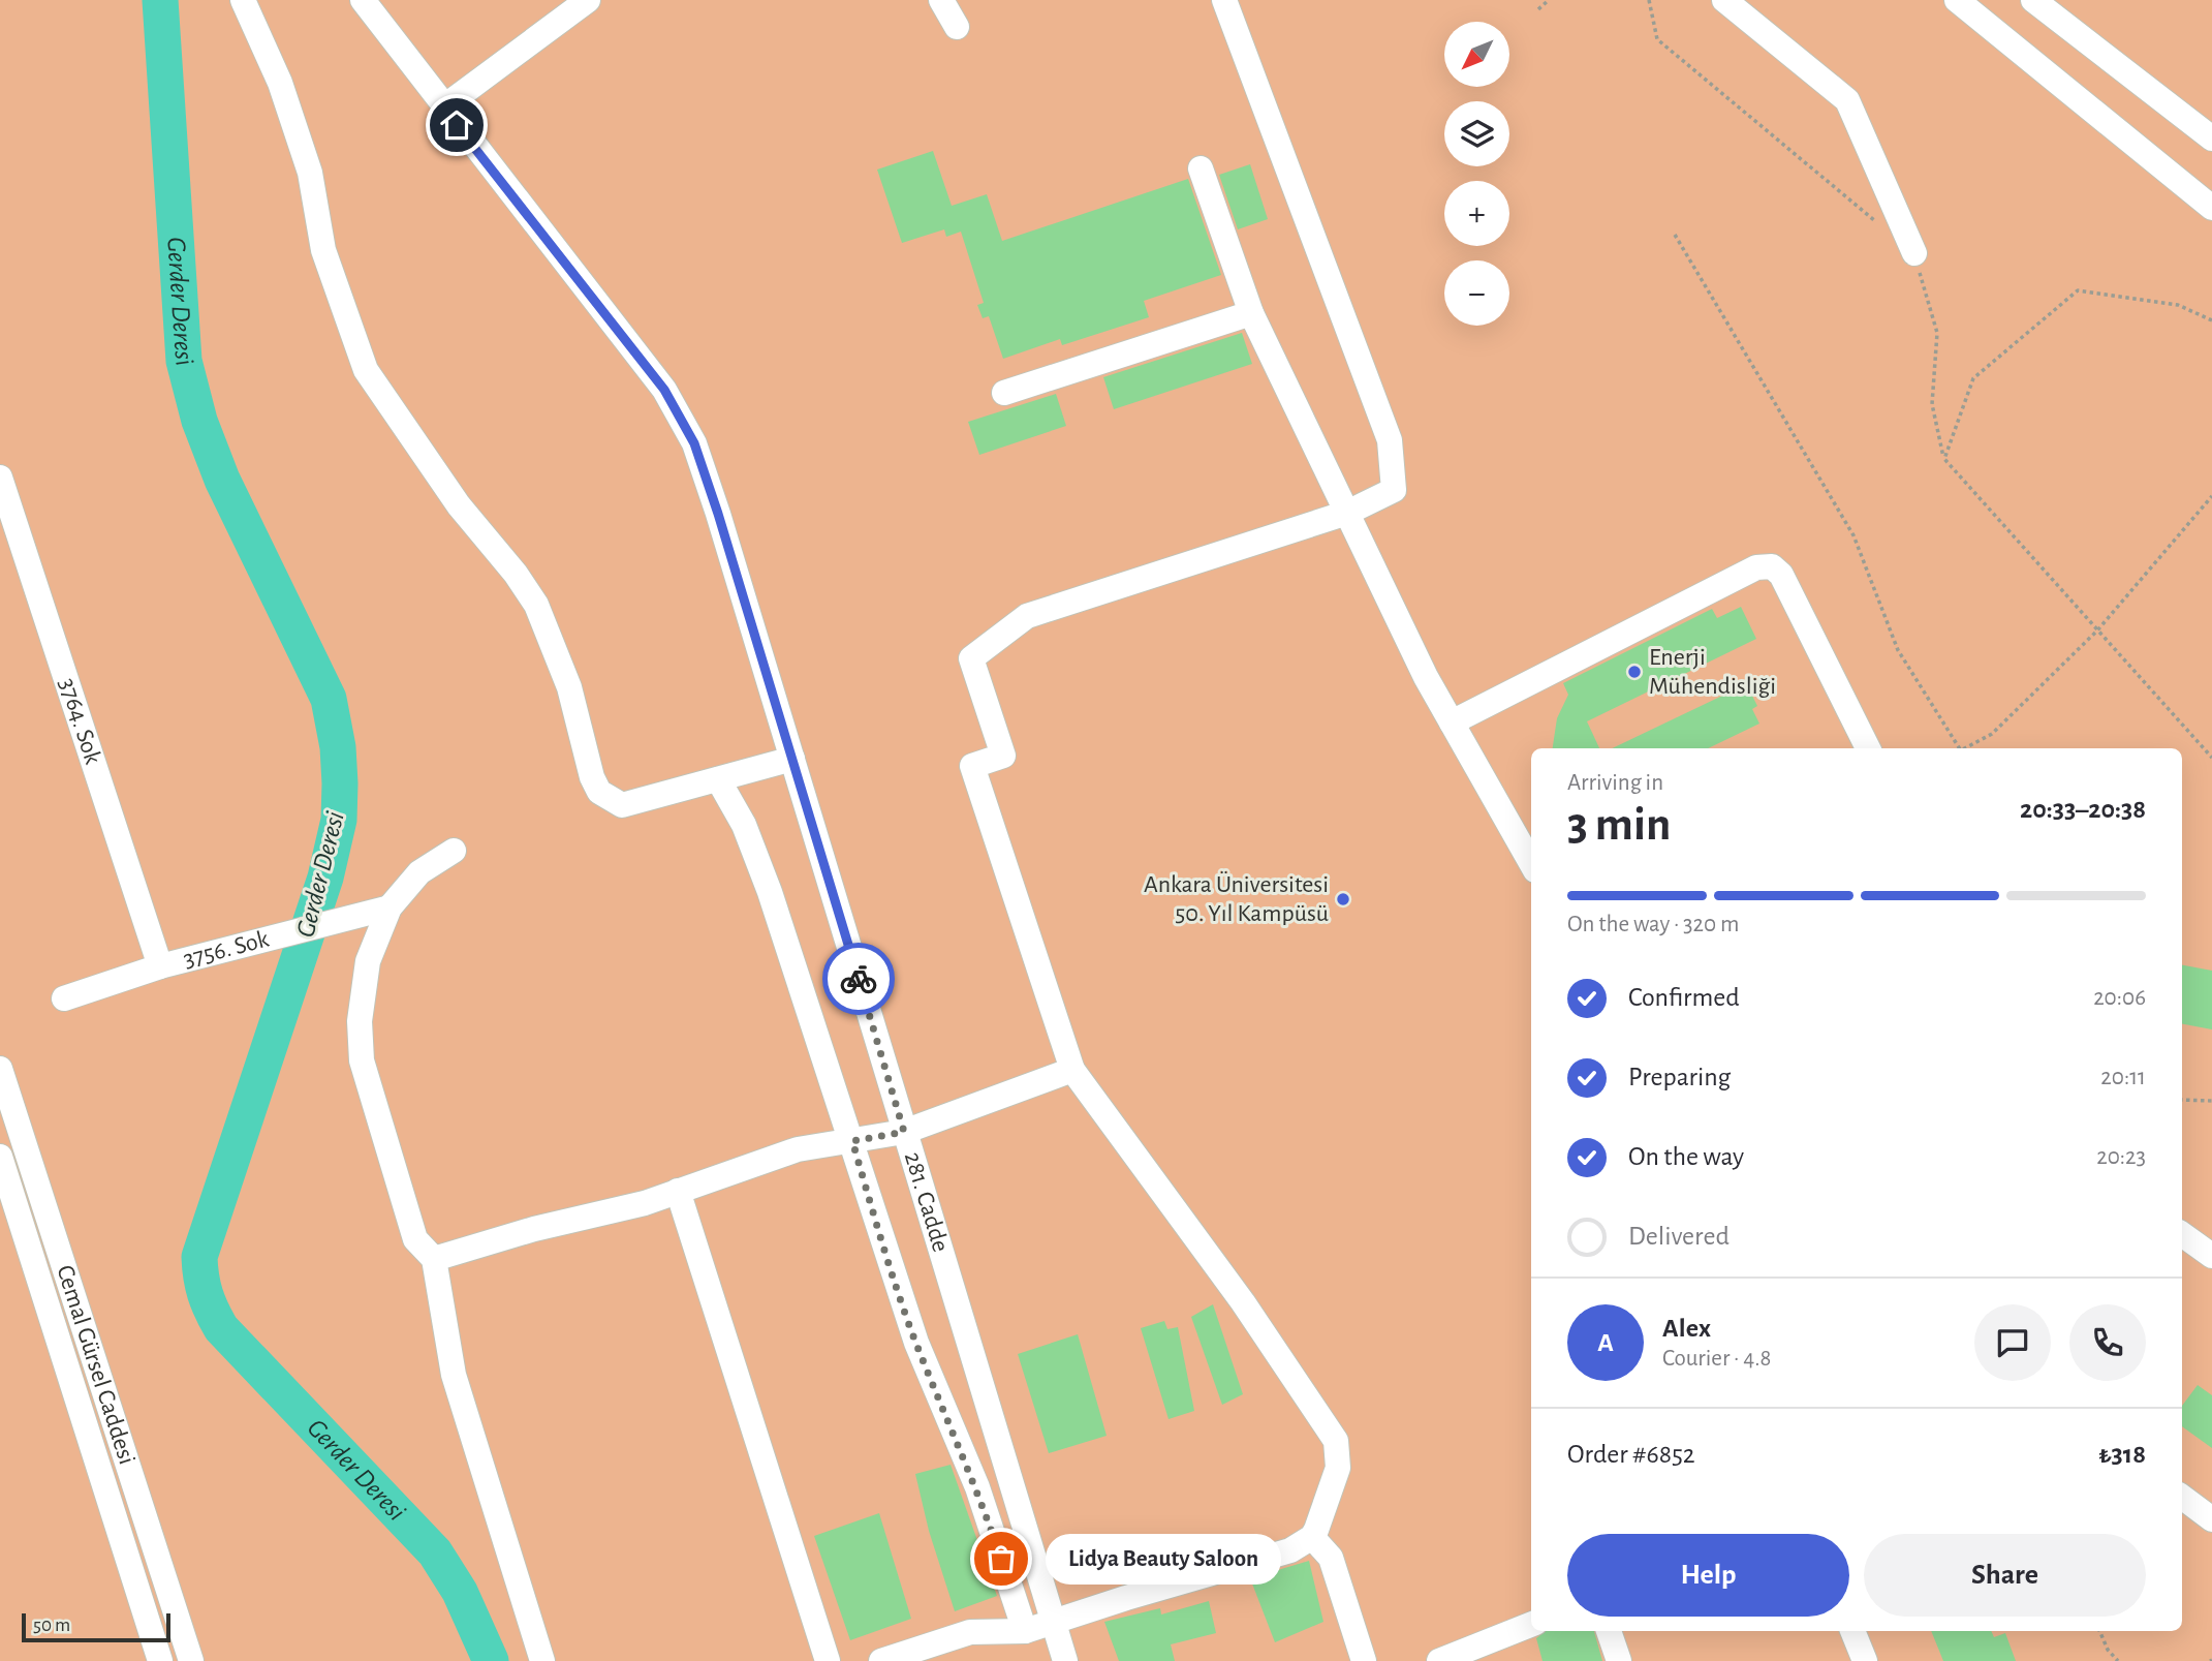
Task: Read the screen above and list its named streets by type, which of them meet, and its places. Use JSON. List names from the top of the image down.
{
  "streets": {
    "street": [
      "3764. Sok",
      "3756. Sok",
      "281. Cadde",
      "Cemal Gürsel Caddesi"
    ]
  },
  "crossings": [
    ["3764. Sok", "3756. Sok"]
  ],
  "water": ["Gerder Deresi"],
  "places": ["Enerji Mühendisliği", "Ankara Üniversitesi 50. Yıl Kampüsü", "Lidya Beauty Saloon"],
  "scale_bar": "50 m",
  "north": "bottom left",
  "page": {
    "map_buttons": ["+", "−"],
    "heading": ["3 min", "Arriving in", "20:33–20:38"],
    "panel": [
      "Alex",
      "Courier · 4.8",
      "Order #6852",
      "₺318"
    ],
    "bar": "On the way · 320 m",
    "list": [
      ["Confirmed", "20:06"],
      ["Preparing", "20:11"],
      ["On the way", "20:23"],
      "Delivered"
    ],
    "round": "A",
    "buttons": ["Help", "Share"],
    "bubble": "Lidya Beauty Saloon",
    "scale": "50 m"
  }
}
